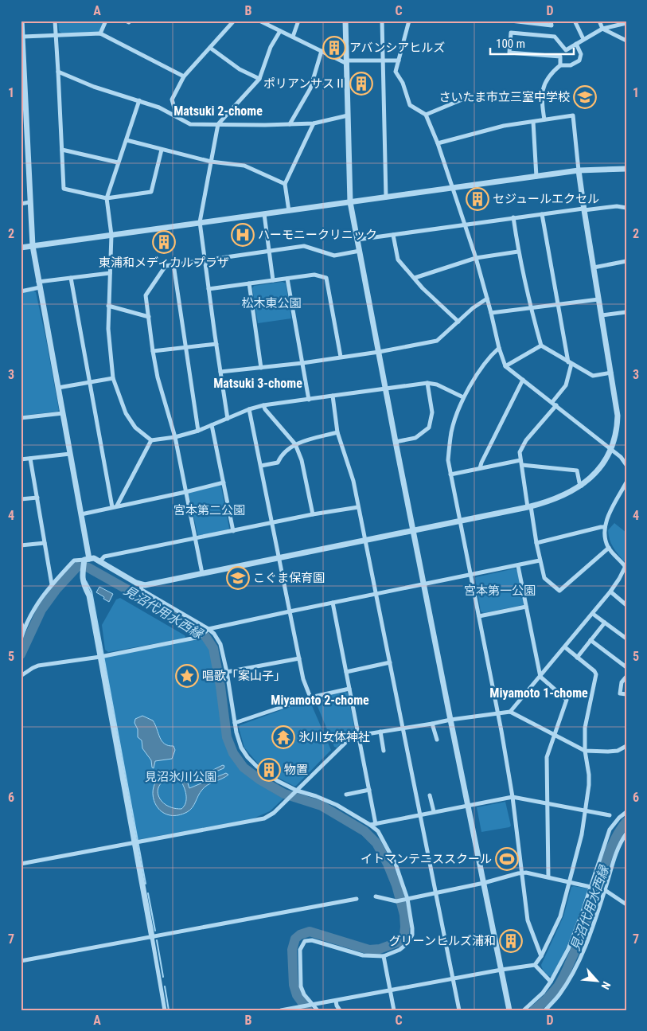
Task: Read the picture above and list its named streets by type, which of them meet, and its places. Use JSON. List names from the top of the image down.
{
  "districts": [
    "Matsuki 2-chome",
    "Matsuki 3-chome",
    "Miyamoto 1-chome",
    "Miyamoto 2-chome"
  ],
  "water": ["見沼代用水西縁"],
  "parks": [
    "松木東公園",
    "宮本第二公園",
    "宮本第一公園",
    "見沼氷川公園"
  ],
  "places": {
    "building": [
      "アバンシアヒルズ",
      "ポリアンサスⅡ",
      "セジュールエクセル",
      "東浦和メディカルプラザ",
      "物置",
      "グリーンヒルズ浦和"
    ],
    "school or university": ["さいたま市立三室中学校", "こぐま保育園"],
    "hospital": ["ハーモニークリニック"],
    "place": ["唱歌「案山子」"],
    "temple": ["氷川女体神社"],
    "sports": ["イトマンテニススクール"]
  },
  "scale_bar": "100 m",
  "north": "bottom right",
  "grid": {
    "columns": [
      "A",
      "B",
      "C",
      "D"
    ],
    "rows": [
      "1",
      "2",
      "3",
      "4",
      "5",
      "6",
      "7"
    ]
  }
}
